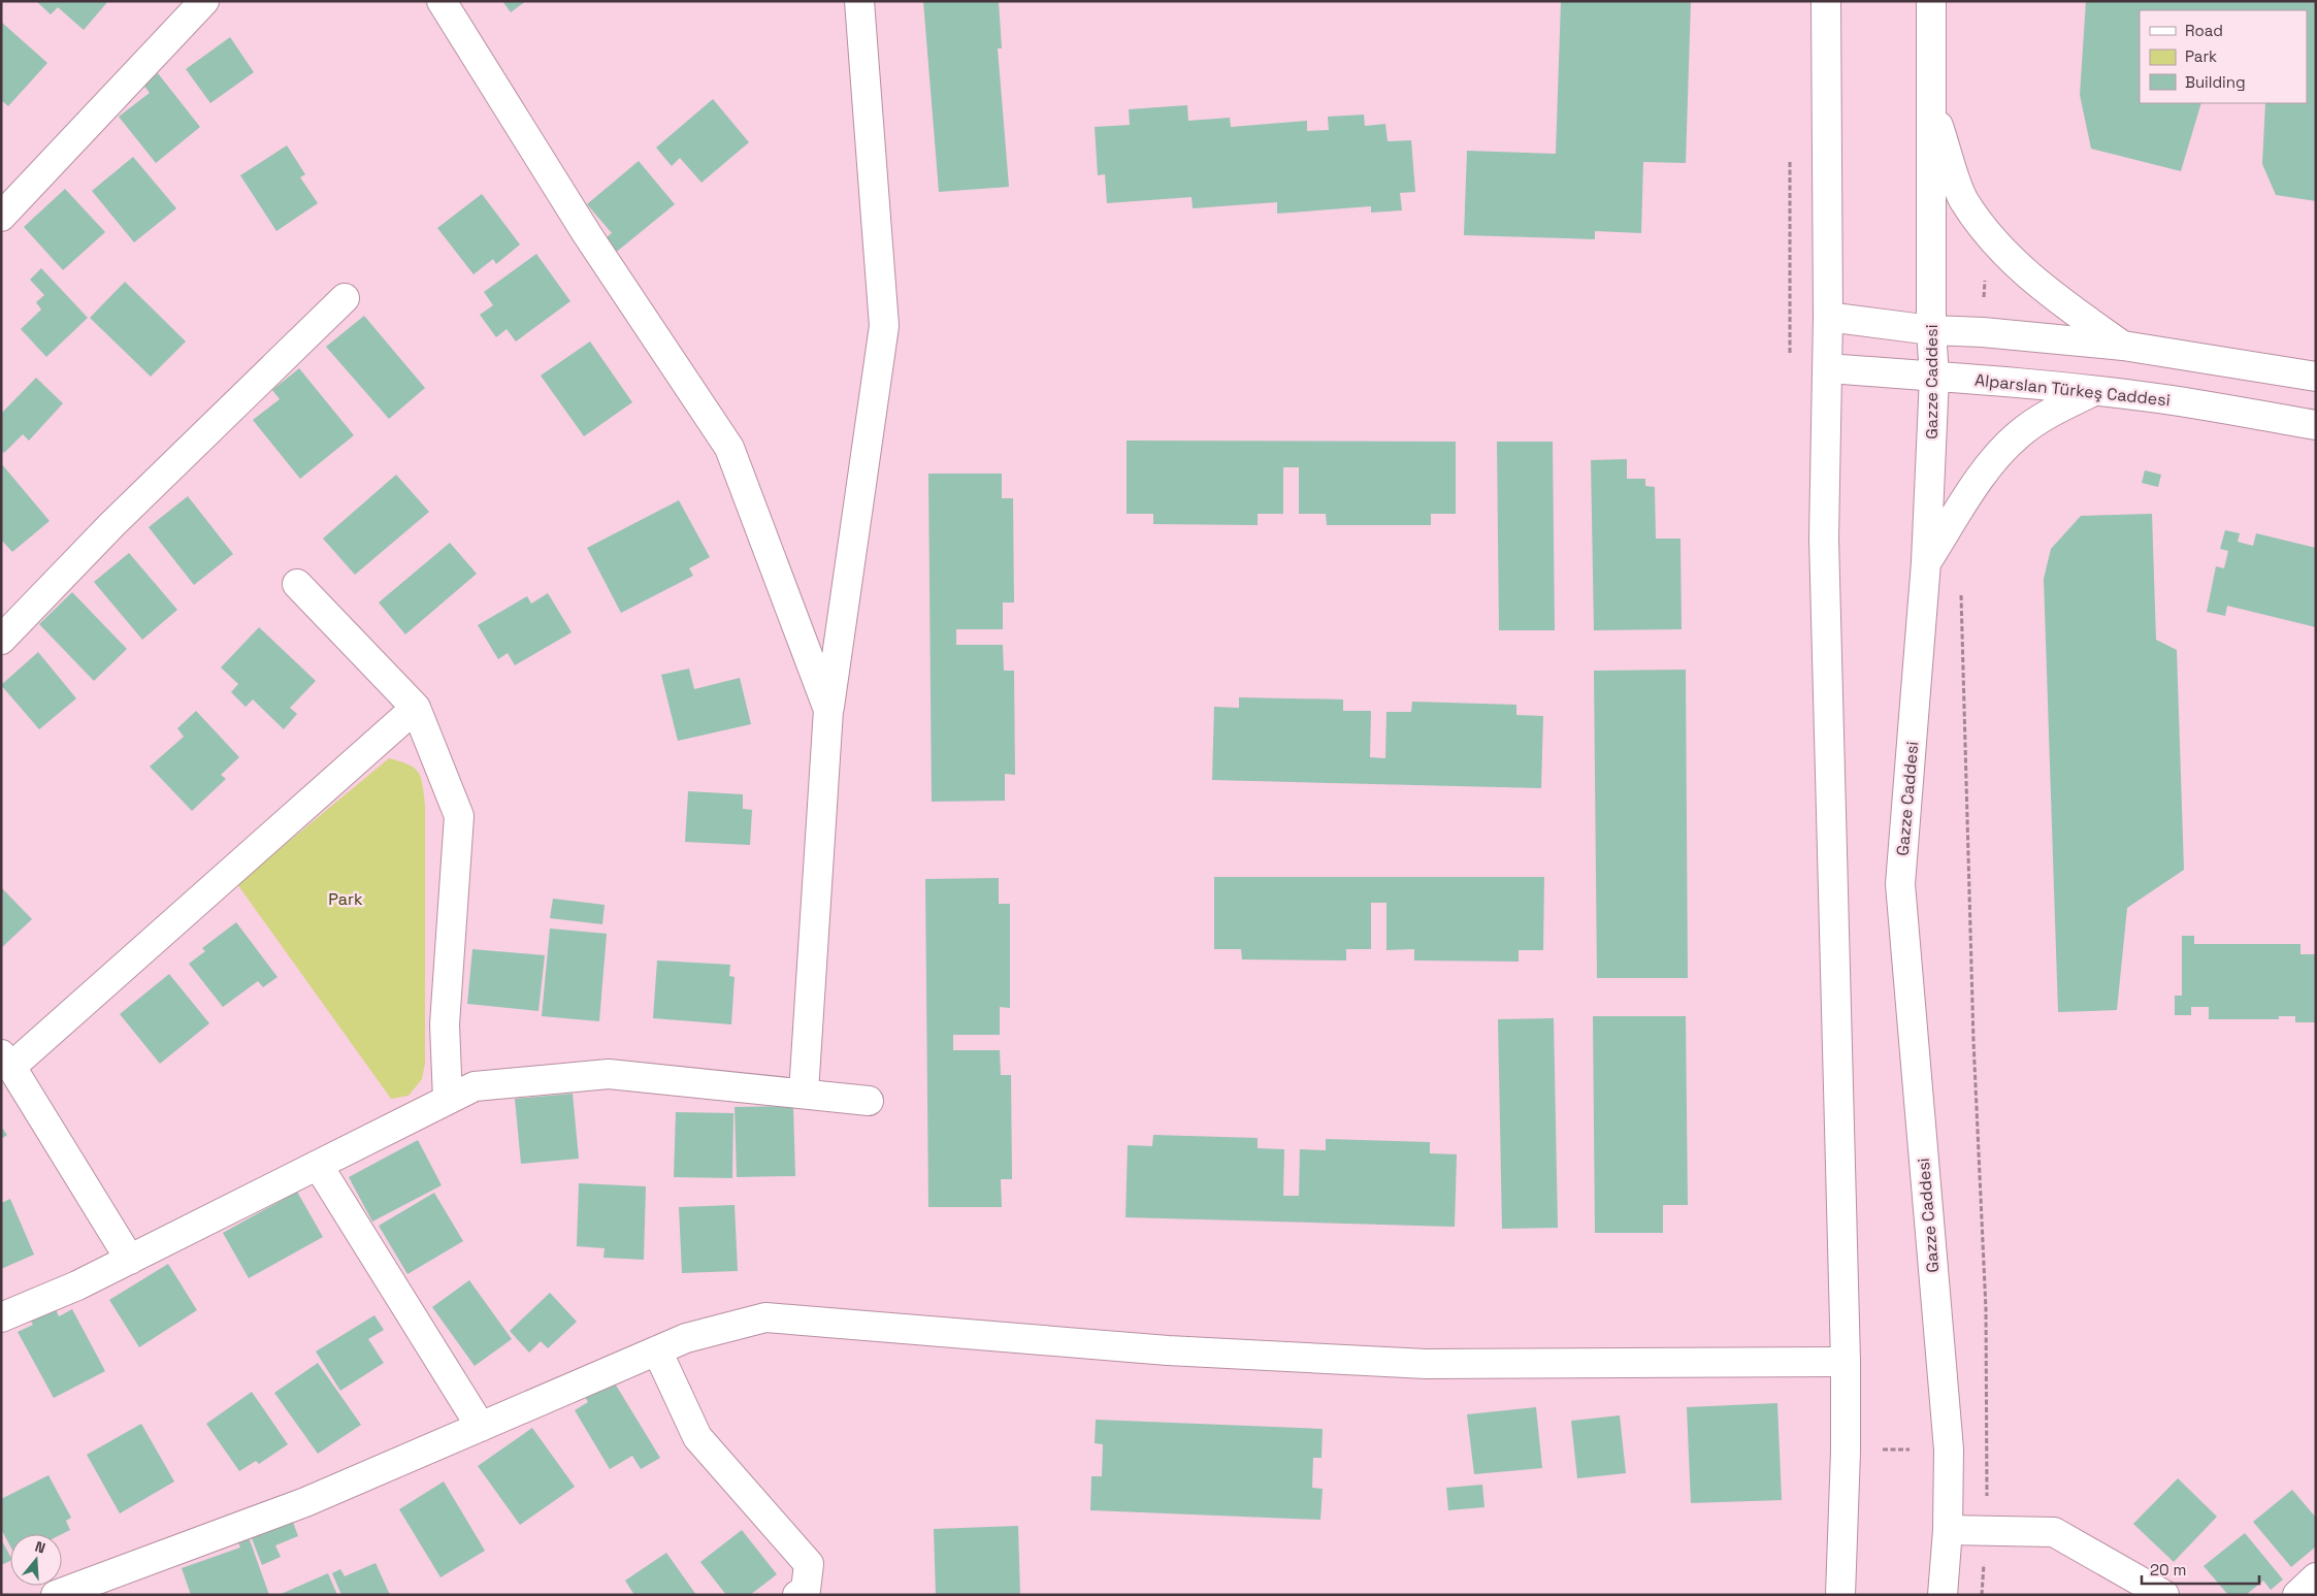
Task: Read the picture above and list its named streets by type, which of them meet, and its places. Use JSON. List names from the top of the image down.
{
  "streets": {
    "street": ["Gazze Caddesi", "Alparslan Türkeş Caddesi"]
  },
  "crossings": [
    ["Gazze Caddesi", "Alparslan Türkeş Caddesi"]
  ],
  "parks": ["Park"],
  "legend": ["Road", "Park", "Building"],
  "scale_bar": "20 m",
  "north": "top"
}
